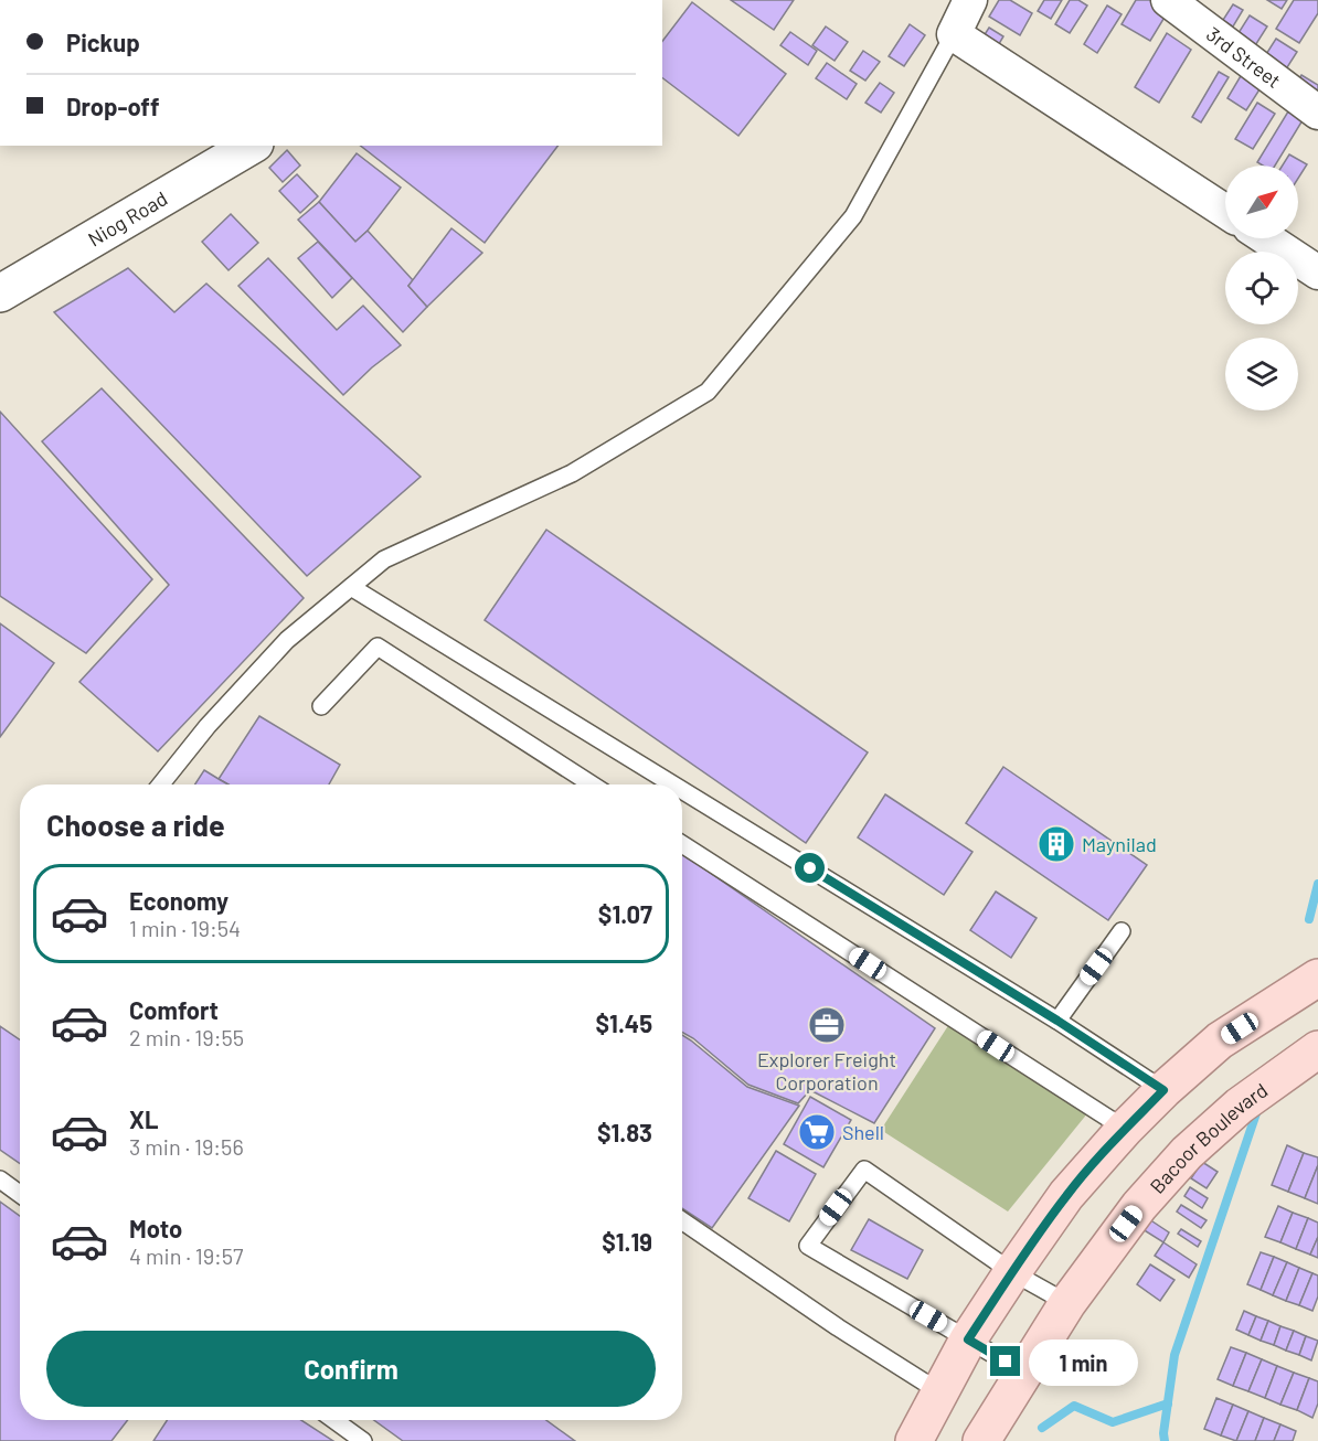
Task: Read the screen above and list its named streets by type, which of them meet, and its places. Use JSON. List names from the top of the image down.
{
  "streets": {
    "main road": ["Bacoor Boulevard"],
    "street": ["3rd Street", "Niog Road"]
  },
  "places": {
    "building": ["Maynilad"],
    "office": ["Explorer Freight Corporation"],
    "supermarket": ["Shell"]
  },
  "north": "top right",
  "page": {
    "banner": ["Pickup", "Drop-off"],
    "heading": "Choose a ride",
    "list": [
      {
        "name": "Economy",
        "note": "1 min · 19:54",
        "value": "$1.07"
      },
      {
        "name": "Comfort",
        "note": "2 min · 19:55",
        "value": "$1.45"
      },
      {
        "name": "XL",
        "note": "3 min · 19:56",
        "value": "$1.83"
      },
      {
        "name": "Moto",
        "note": "4 min · 19:57",
        "value": "$1.19"
      }
    ],
    "buttons": "Confirm",
    "bubble": "1 min"
  }
}
